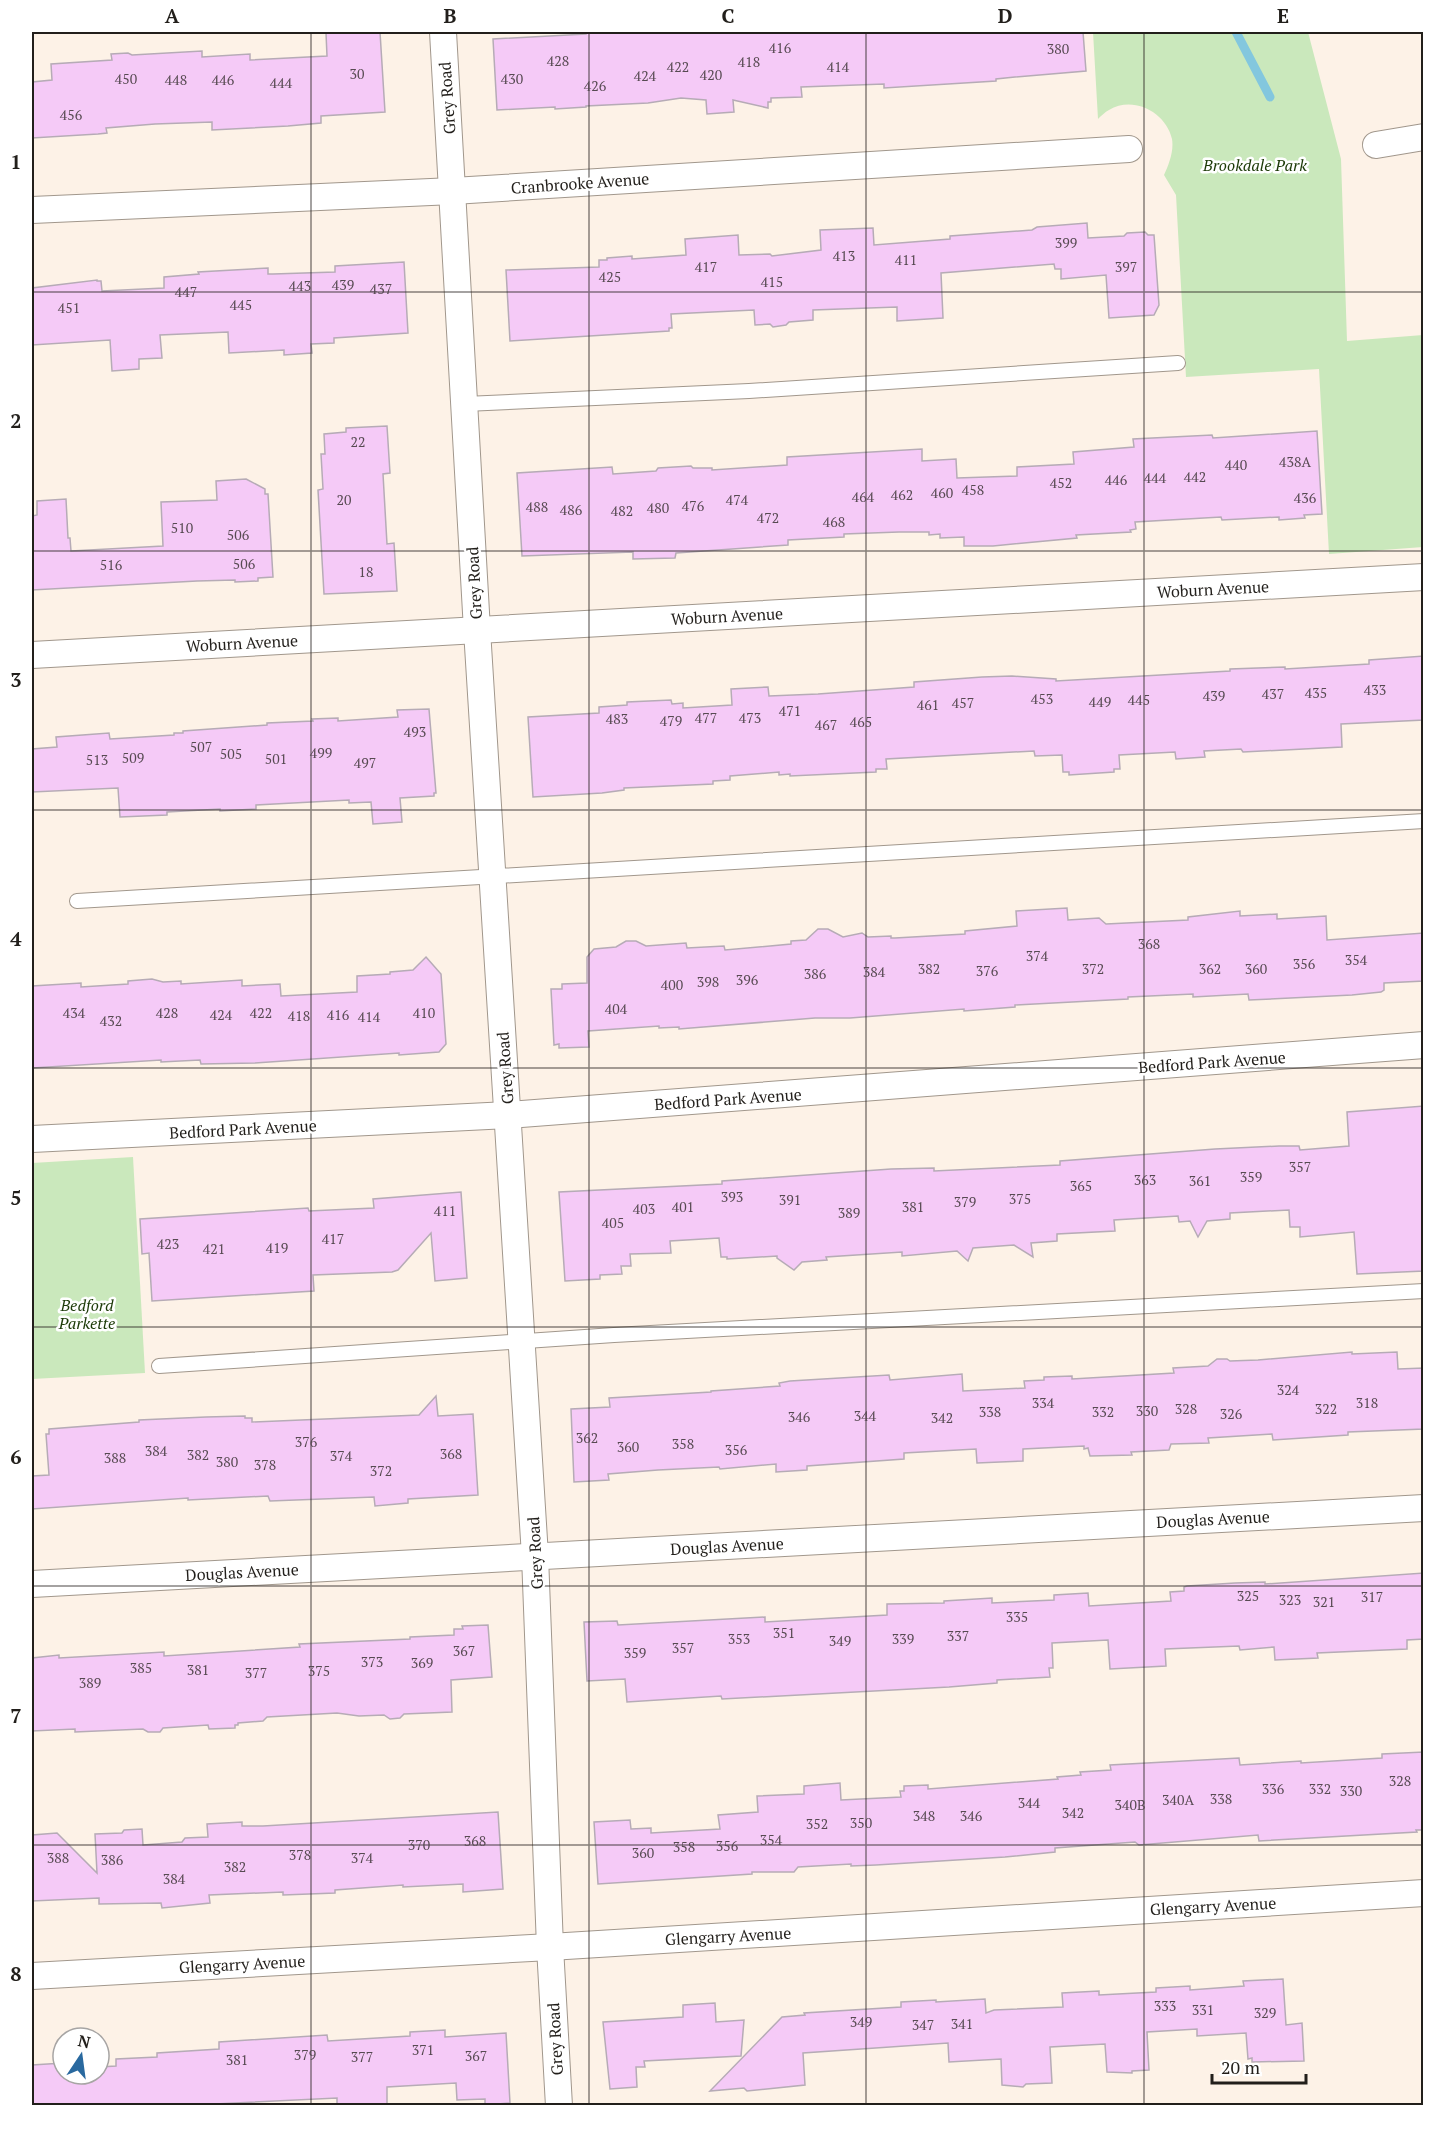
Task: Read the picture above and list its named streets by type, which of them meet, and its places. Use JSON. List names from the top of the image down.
{
  "streets": {
    "street": [
      "Grey Road",
      "Cranbrooke Avenue",
      "Woburn Avenue",
      "Bedford Park Avenue",
      "Douglas Avenue",
      "Glengarry Avenue"
    ]
  },
  "crossings": [
    ["Grey Road", "Cranbrooke Avenue"],
    ["Grey Road", "Woburn Avenue"],
    ["Grey Road", "Bedford Park Avenue"],
    ["Grey Road", "Douglas Avenue"],
    ["Grey Road", "Glengarry Avenue"]
  ],
  "parks": ["Brookdale Park", "Bedford Parkette"],
  "house_numbers": [
    "416",
    "380",
    "428",
    "418",
    "422",
    "414",
    "30",
    "420",
    "424",
    "450",
    "430",
    "448",
    "446",
    "444",
    "426",
    "456",
    "399",
    "413",
    "411",
    "417",
    "397",
    "425",
    "415",
    "439",
    "443",
    "437",
    "447",
    "445",
    "451",
    "22",
    "438A",
    "440",
    "442",
    "444",
    "446",
    "452",
    "458",
    "460",
    "462",
    "464",
    "436",
    "20",
    "474",
    "476",
    "488",
    "480",
    "486",
    "482",
    "472",
    "468",
    "510",
    "506",
    "506",
    "516",
    "18",
    "433",
    "435",
    "437",
    "439",
    "453",
    "445",
    "449",
    "457",
    "461",
    "471",
    "477",
    "473",
    "483",
    "479",
    "465",
    "467",
    "493",
    "507",
    "499",
    "505",
    "509",
    "501",
    "513",
    "497",
    "368",
    "374",
    "354",
    "356",
    "382",
    "372",
    "362",
    "360",
    "376",
    "384",
    "386",
    "396",
    "398",
    "400",
    "404",
    "434",
    "428",
    "422",
    "410",
    "424",
    "416",
    "418",
    "414",
    "432",
    "357",
    "359",
    "363",
    "361",
    "365",
    "393",
    "375",
    "391",
    "379",
    "401",
    "381",
    "403",
    "411",
    "389",
    "405",
    "417",
    "423",
    "419",
    "421",
    "324",
    "334",
    "318",
    "328",
    "322",
    "330",
    "338",
    "332",
    "326",
    "344",
    "346",
    "342",
    "362",
    "376",
    "358",
    "360",
    "356",
    "384",
    "368",
    "382",
    "374",
    "388",
    "380",
    "378",
    "372",
    "325",
    "317",
    "323",
    "321",
    "335",
    "351",
    "337",
    "353",
    "339",
    "349",
    "357",
    "367",
    "359",
    "373",
    "369",
    "385",
    "381",
    "375",
    "377",
    "389",
    "328",
    "336",
    "332",
    "330",
    "338",
    "340A",
    "344",
    "340B",
    "342",
    "348",
    "346",
    "350",
    "352",
    "354",
    "368",
    "370",
    "356",
    "358",
    "360",
    "378",
    "388",
    "374",
    "386",
    "382",
    "384",
    "333",
    "331",
    "329",
    "349",
    "341",
    "347",
    "371",
    "379",
    "367",
    "377",
    "381"
  ],
  "scale_bar": "20 m",
  "north": "top",
  "grid": {
    "columns": [
      "A",
      "B",
      "C",
      "D",
      "E"
    ],
    "rows": [
      "1",
      "2",
      "3",
      "4",
      "5",
      "6",
      "7",
      "8"
    ]
  }
}
